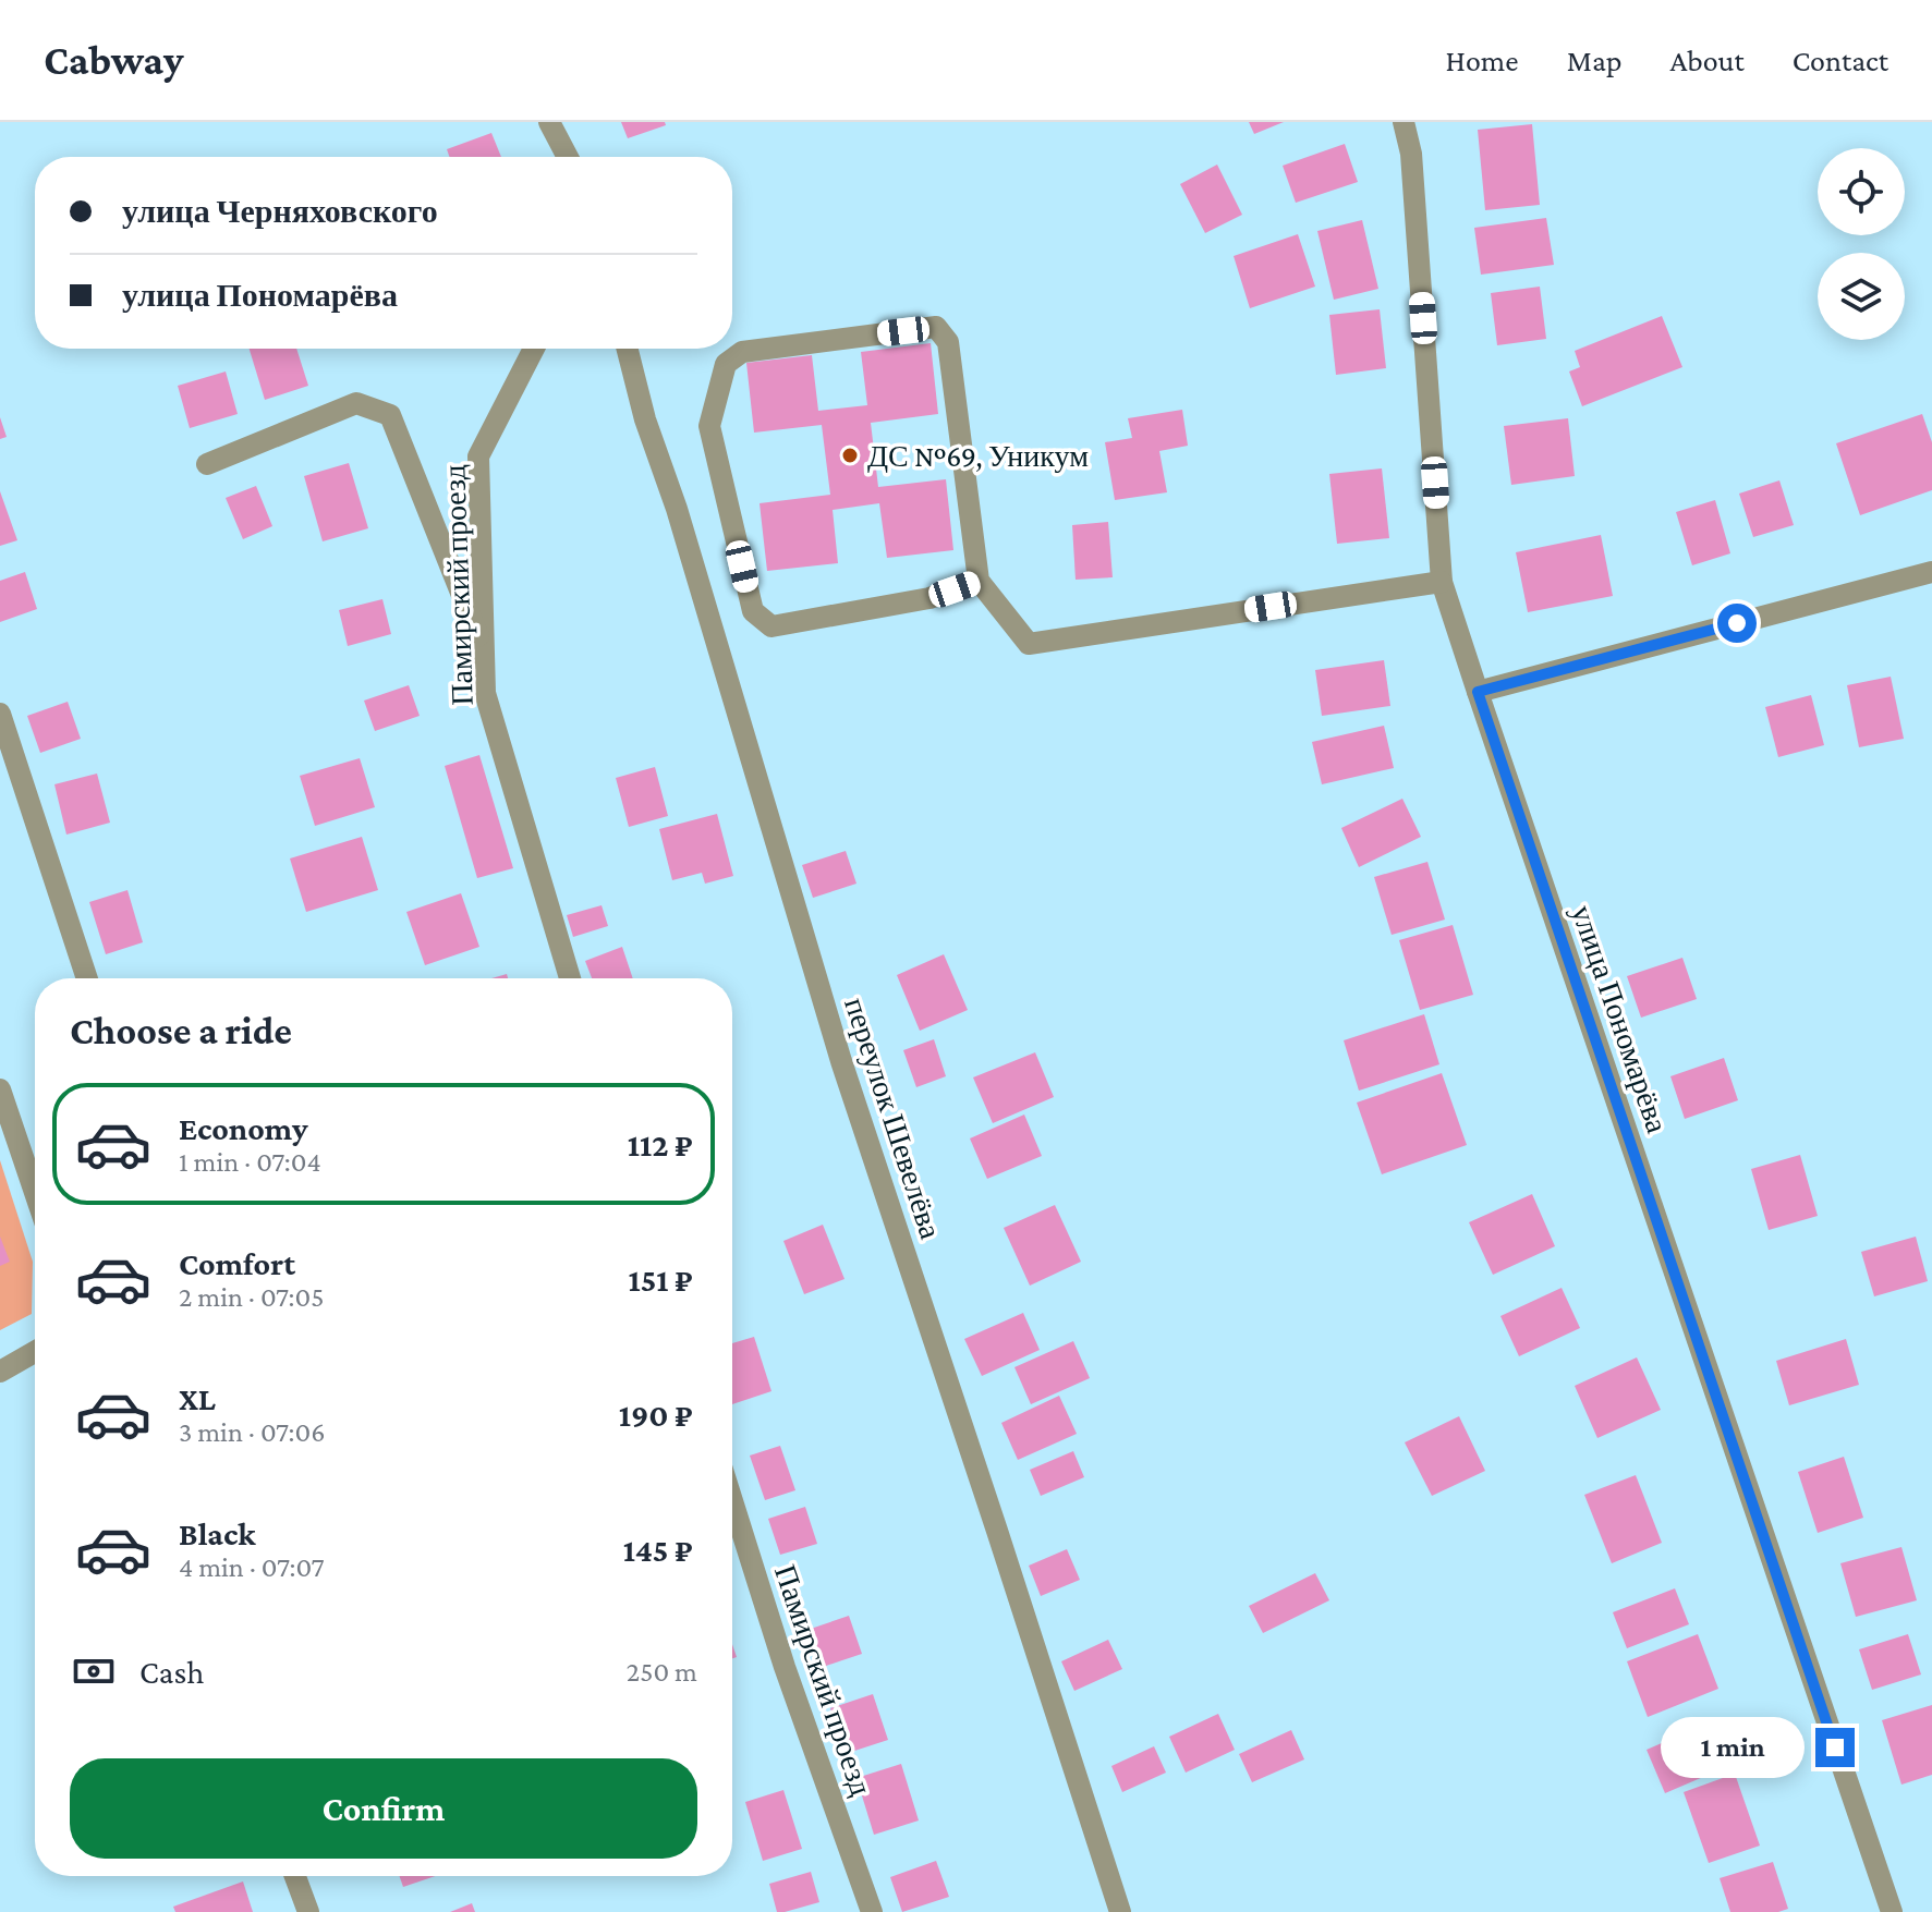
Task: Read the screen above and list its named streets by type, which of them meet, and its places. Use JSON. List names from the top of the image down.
{
  "streets": {
    "street": ["Памирский проезд", "улица Пономарёва", "переулок Шевелёва"]
  },
  "places": ["ДС №69, Уникум"],
  "page": {
    "header": "Cabway",
    "nav": [
      "Home",
      "Map",
      "About",
      "Contact"
    ],
    "banner": ["улица Черняховского", "улица Пономарёва"],
    "heading": "Choose a ride",
    "list": [
      {
        "name": "Economy",
        "note": "1 min · 07:04",
        "value": "112 ₽"
      },
      {
        "name": "Comfort",
        "note": "2 min · 07:05",
        "value": "151 ₽"
      },
      {
        "name": "XL",
        "note": "3 min · 07:06",
        "value": "190 ₽"
      },
      {
        "name": "Black",
        "note": "4 min · 07:07",
        "value": "145 ₽"
      }
    ],
    "pay": ["Cash", "250 m"],
    "bubble": "1 min",
    "buttons": "Confirm"
  }
}
